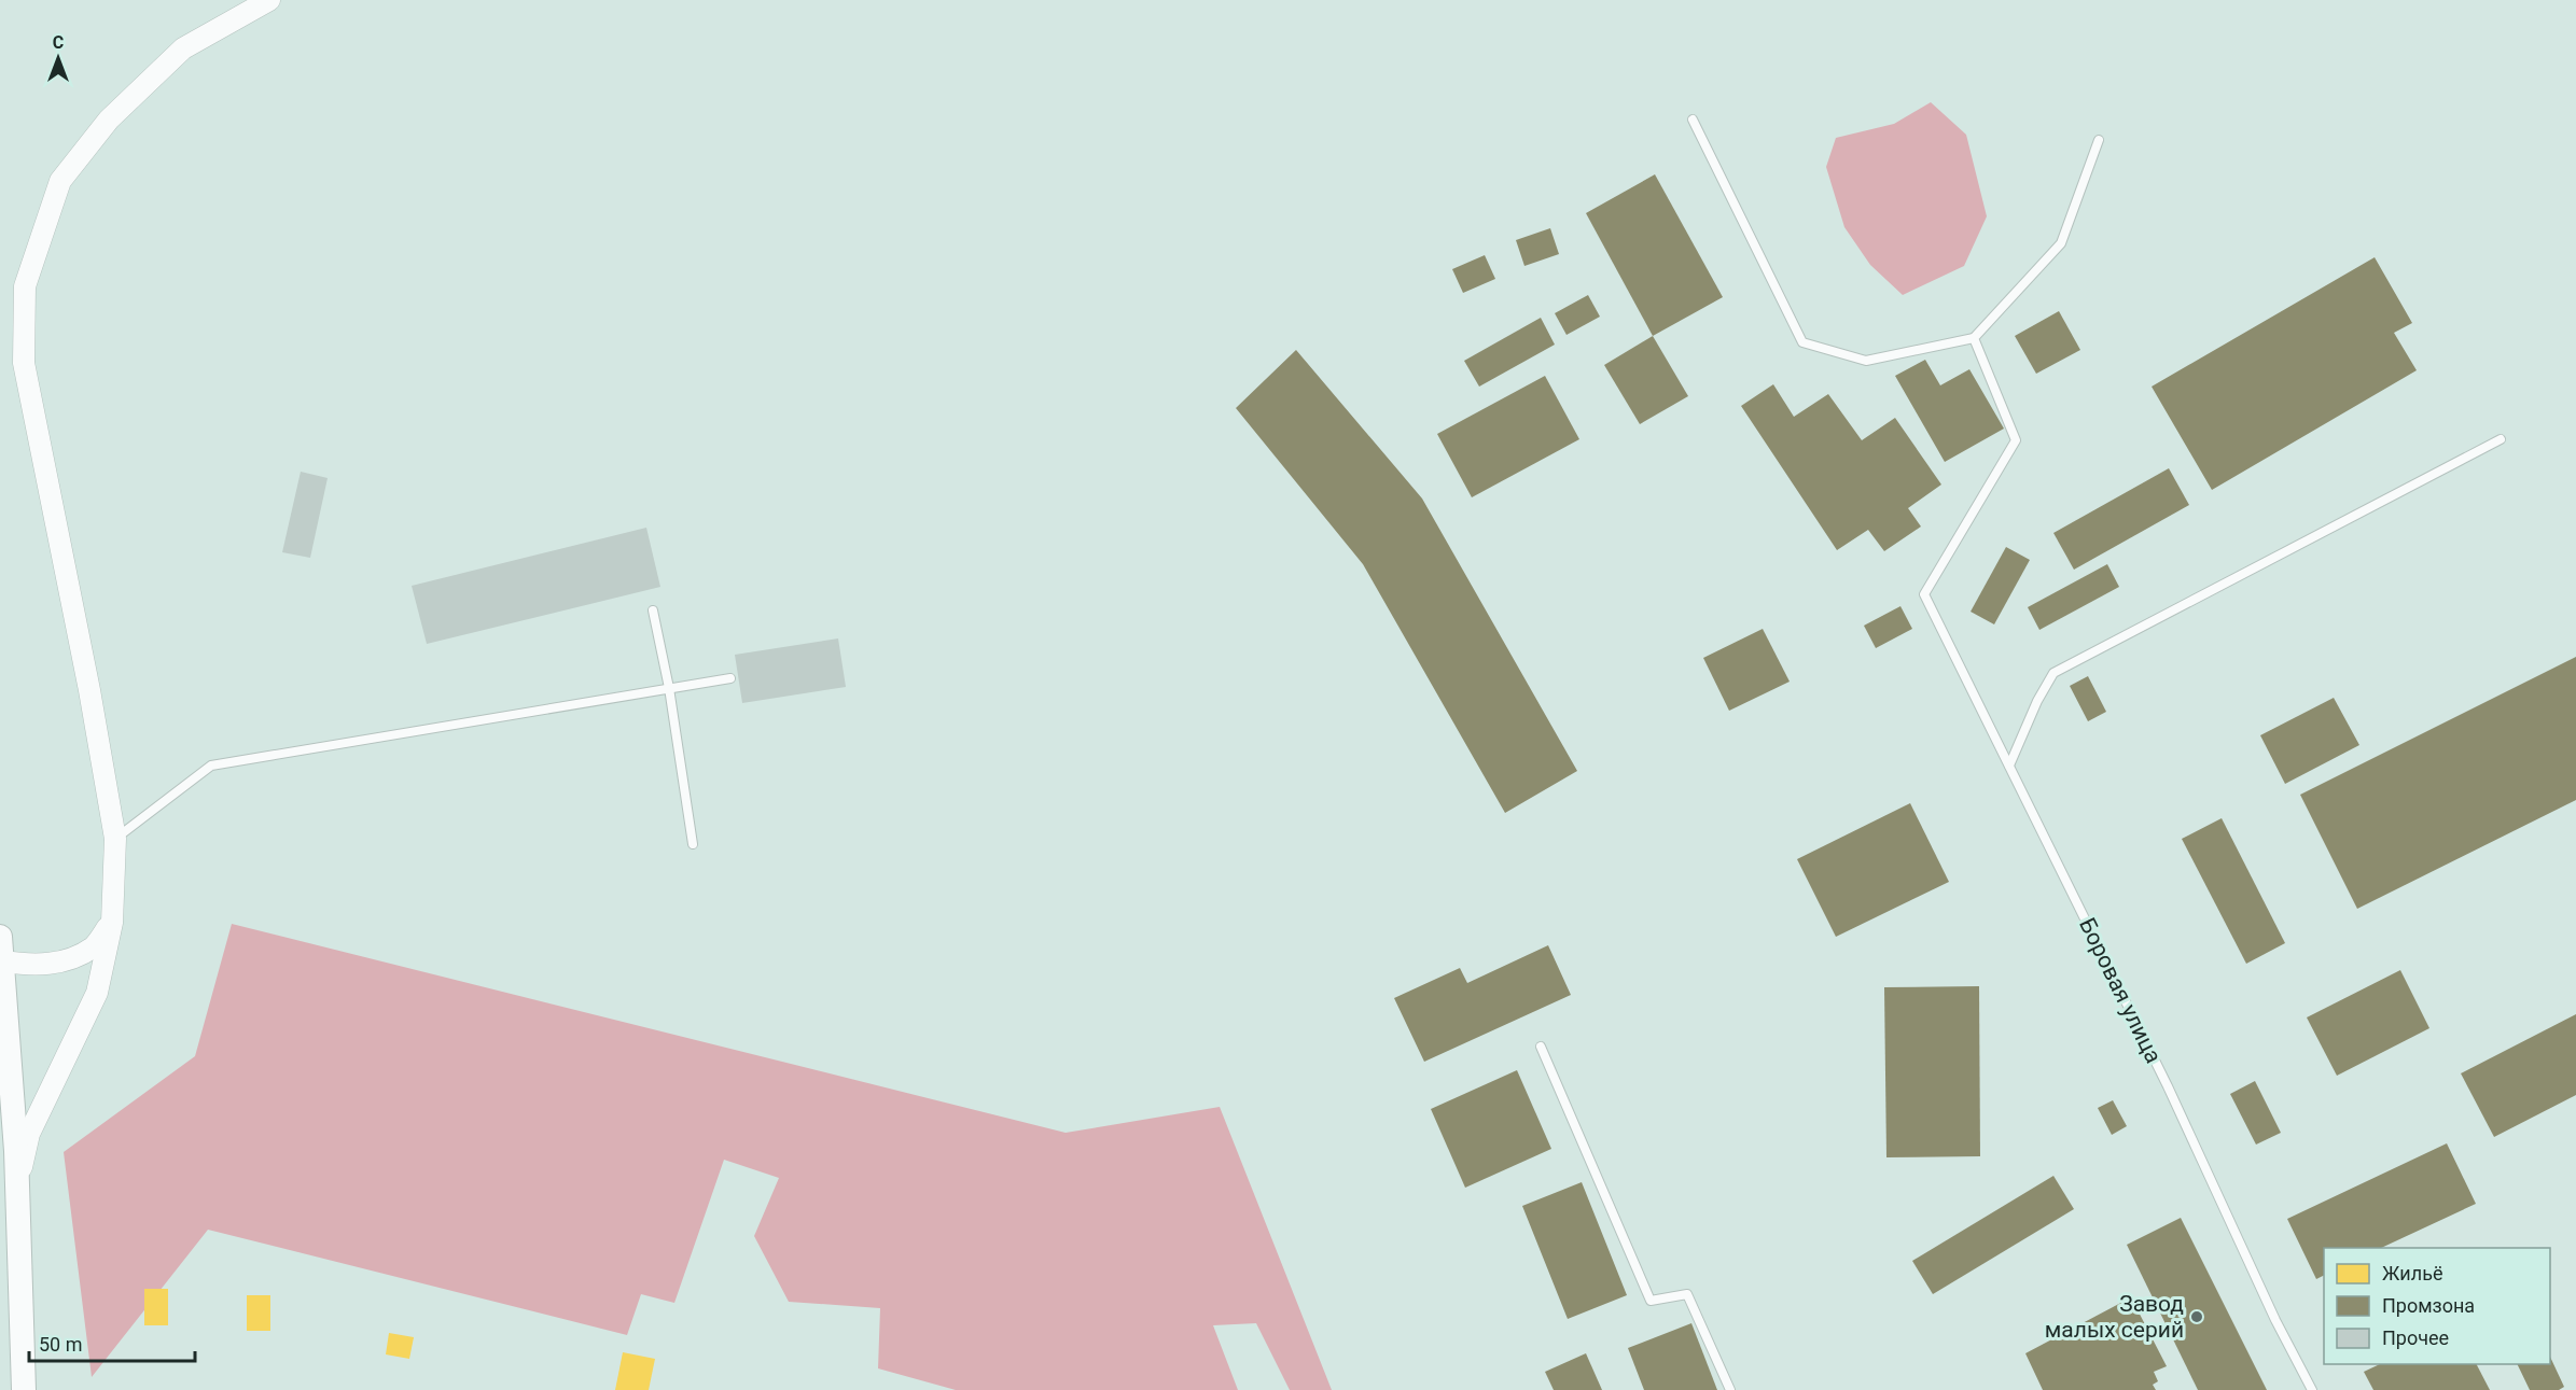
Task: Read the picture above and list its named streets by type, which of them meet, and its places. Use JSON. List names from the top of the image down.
{
  "streets": {
    "lane": ["Боровая улица"]
  },
  "places": ["Завод малых серий"],
  "legend": ["Жильё", "Промзона", "Прочее"],
  "scale_bar": "50 m",
  "north": "top"
}
